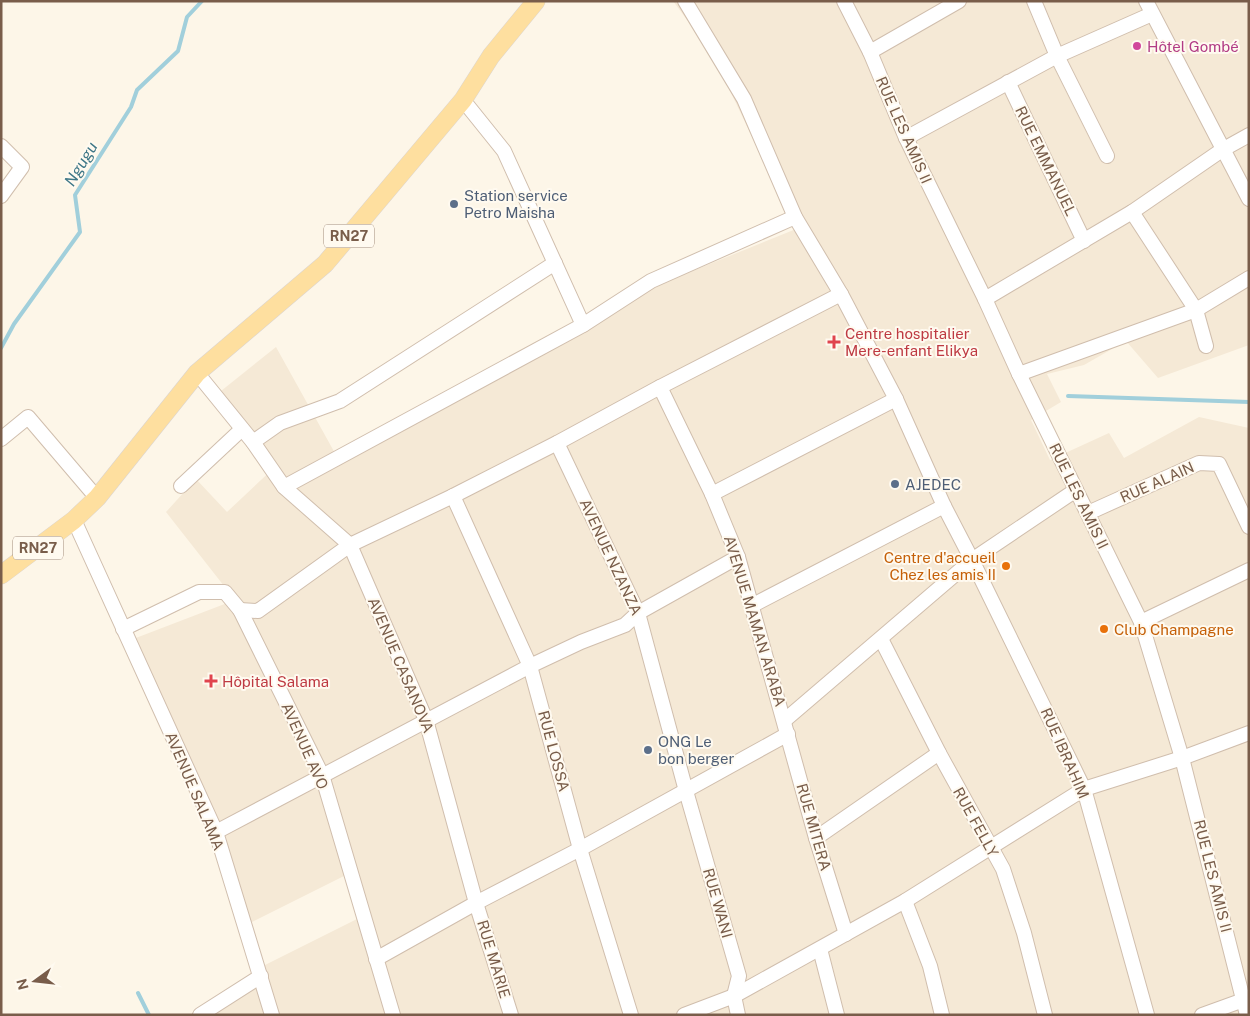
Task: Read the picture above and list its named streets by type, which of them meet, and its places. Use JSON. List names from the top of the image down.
{
  "streets": {
    "main road": ["RN27"],
    "street": [
      "RUE LES AMIS II",
      "RUE EMMANUEL",
      "RUE ALAIN",
      "AVENUE NZANZA",
      "AVENUE MAMAN ARABA",
      "AVENUE CASANOVA",
      "AVENUE AVO",
      "RUE LOSSA",
      "RUE IBRAHIM",
      "AVENUE SALAMA",
      "RUE FELLY",
      "RUE MITERA",
      "RUE WANI",
      "RUE MARIE"
    ]
  },
  "crossings": [
    ["RUE LES AMIS II", "RUE ALAIN"],
    ["RN27", "AVENUE SALAMA"],
    ["AVENUE NZANZA", "RUE WANI"],
    ["AVENUE MAMAN ARABA", "RUE MITERA"],
    ["AVENUE CASANOVA", "RUE MARIE"],
    ["AVENUE AVO", "AVENUE SALAMA"]
  ],
  "water": ["Ngugu"],
  "places": {
    "other": [
      "Hôtel Gombé",
      "Station service Petro Maisha",
      "AJEDEC",
      "Centre d'accueil Chez les amis II",
      "Club Champagne",
      "ONG Le bon berger"
    ],
    "health": ["Centre hospitalier Mere-enfant Elikya", "Hôpital Salama"]
  },
  "north": "left"
}
